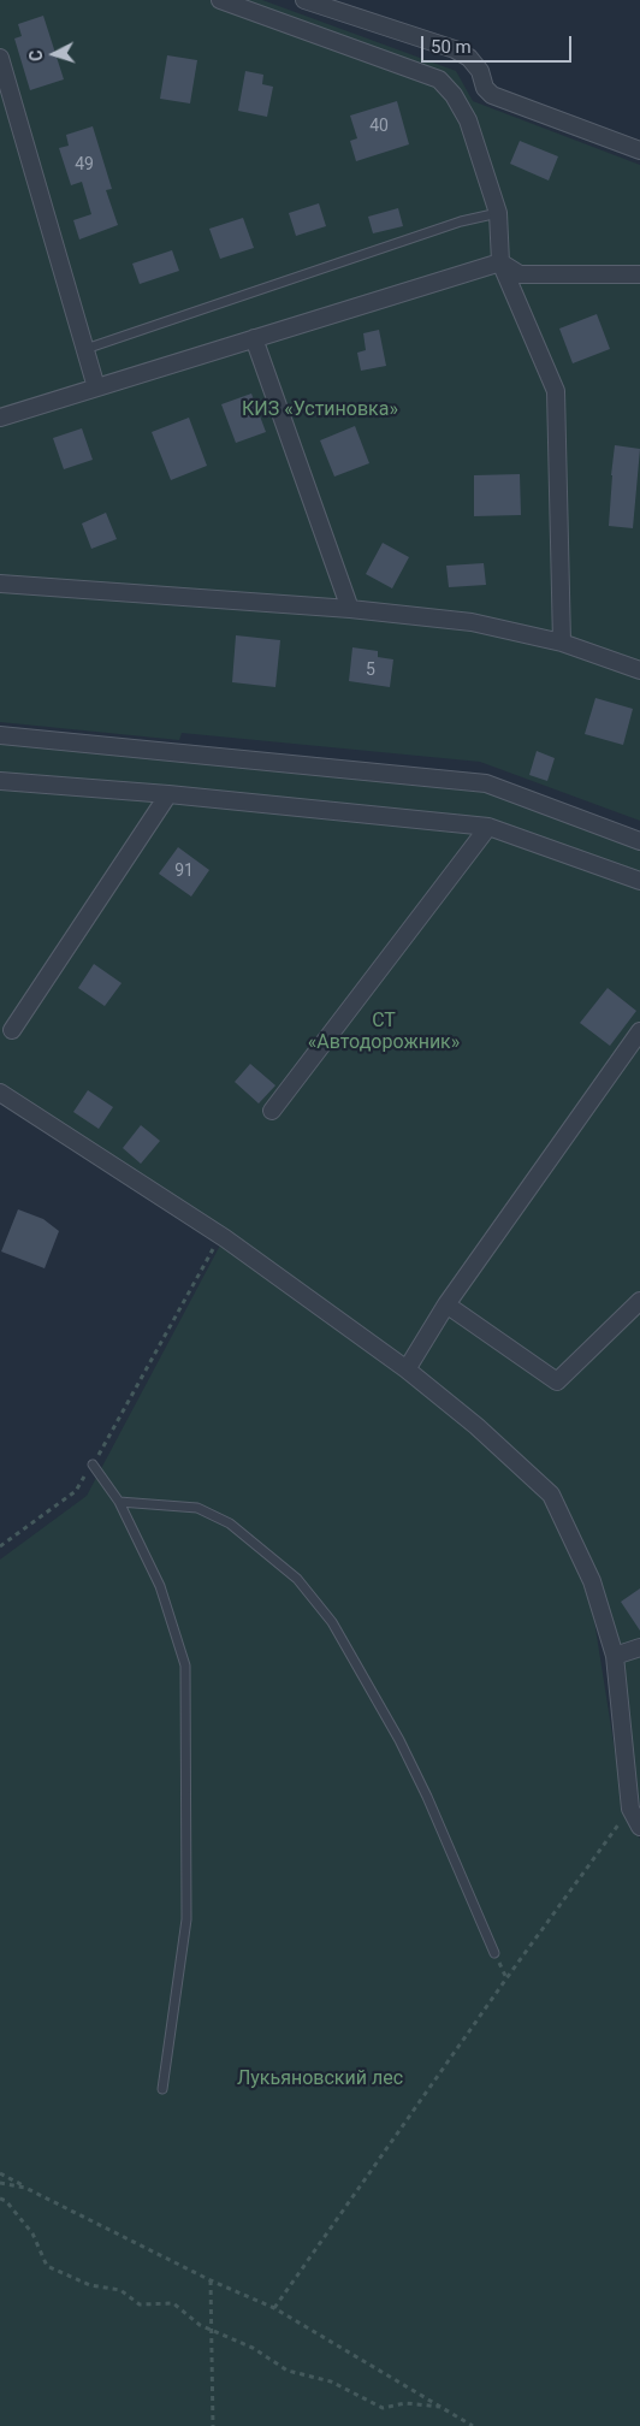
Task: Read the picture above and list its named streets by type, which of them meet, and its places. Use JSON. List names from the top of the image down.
{
  "parks": ["КИЗ «Устиновка»", "СТ «Автодорожник»", "Лукьяновский лес"],
  "house_numbers": [
    "40",
    "49",
    "5",
    "91"
  ],
  "scale_bar": "50 m",
  "north": "left"
}
